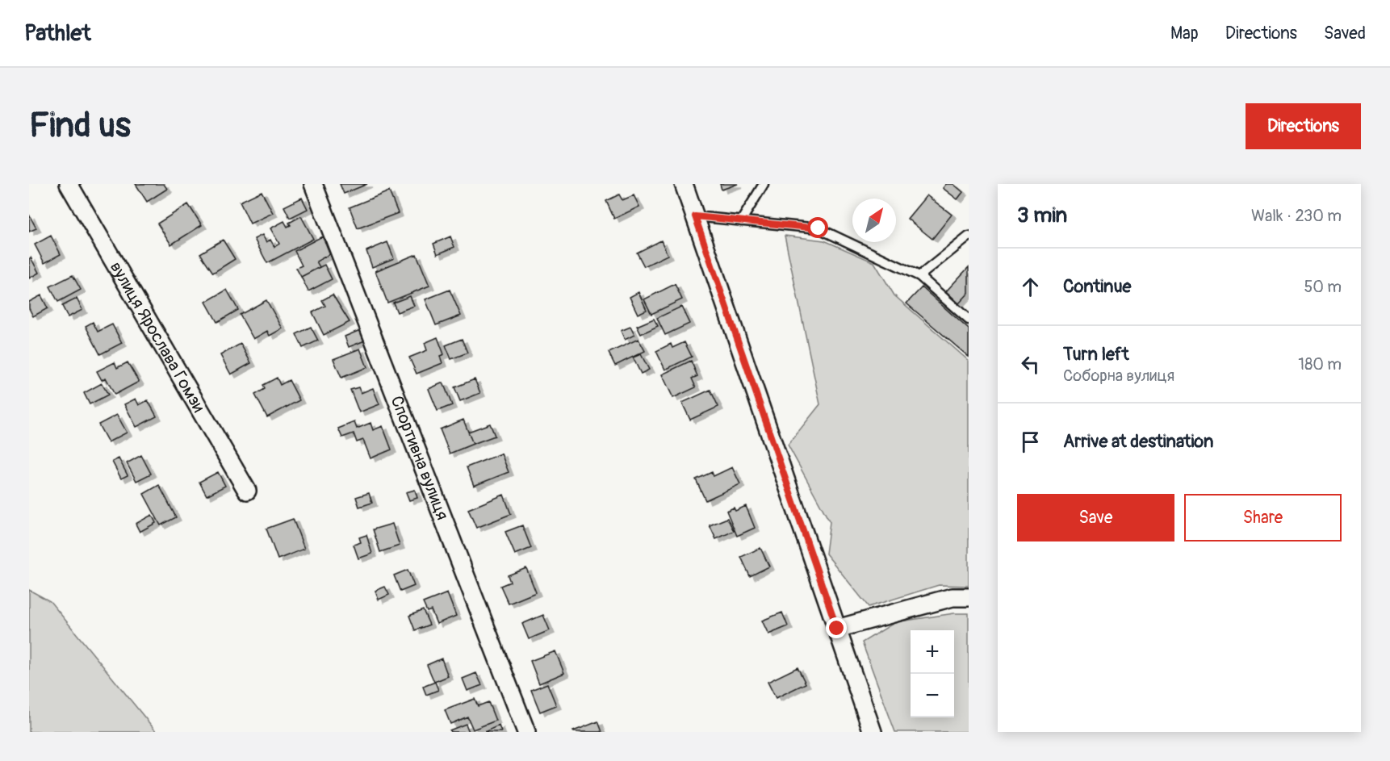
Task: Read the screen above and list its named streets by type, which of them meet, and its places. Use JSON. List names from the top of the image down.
{
  "streets": {
    "street": ["вулиця Ярослава Гомзи", "Спортивна вулиця"]
  },
  "north": "top right",
  "page": {
    "header": "Pathlet",
    "nav": ["Map", "Directions", "Saved"],
    "buttons": [
      "Directions",
      ["Save", "Share"]
    ],
    "title": "Find us",
    "heading": ["3 min", "Walk · 230 m"],
    "list": [
      ["Continue", "50 m"],
      ["Turn left", "Соборна вулиця", "180 m"],
      "Arrive at destination"
    ],
    "map_buttons": ["+", "−"]
  }
}
